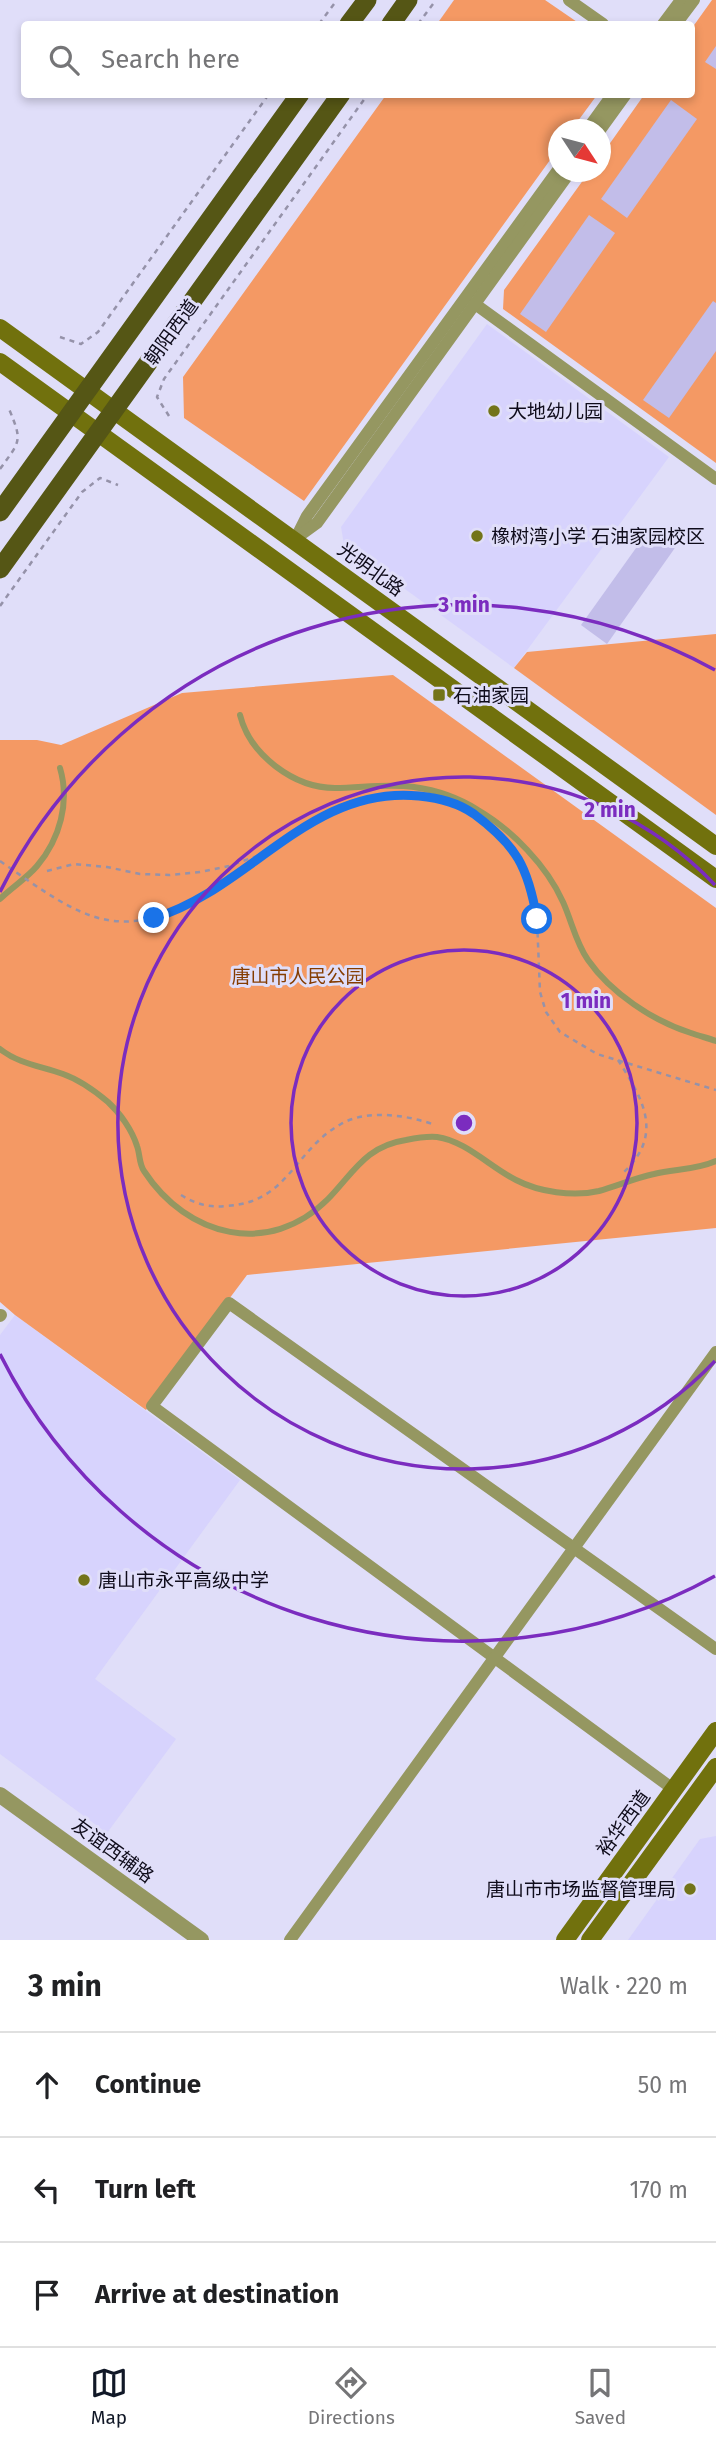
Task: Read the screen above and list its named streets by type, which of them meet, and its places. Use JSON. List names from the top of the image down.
{
  "streets": {
    "main road": ["朝阳西道", "光明北路", "裕华西道"],
    "street": ["友谊西辅路"]
  },
  "crossings": [
    ["朝阳西道", "光明北路"]
  ],
  "parks": ["唐山市人民公园"],
  "places": {
    "other": [
      "大地幼儿园",
      "橡树湾小学 石油家园校区",
      "唐山市永平高级中学",
      "唐山市市场监督管理局"
    ],
    "transit": ["石油家园"]
  },
  "north": "bottom right",
  "page": {
    "search": "Search here",
    "heading": ["3 min", "Walk · 220 m"],
    "list": [
      ["Continue", "50 m"],
      ["Turn left", "170 m"],
      "Arrive at destination"
    ],
    "nav": ["Map", "Directions", "Saved"]
  },
  "rings": ["3 min", "2 min", "1 min"]
}
